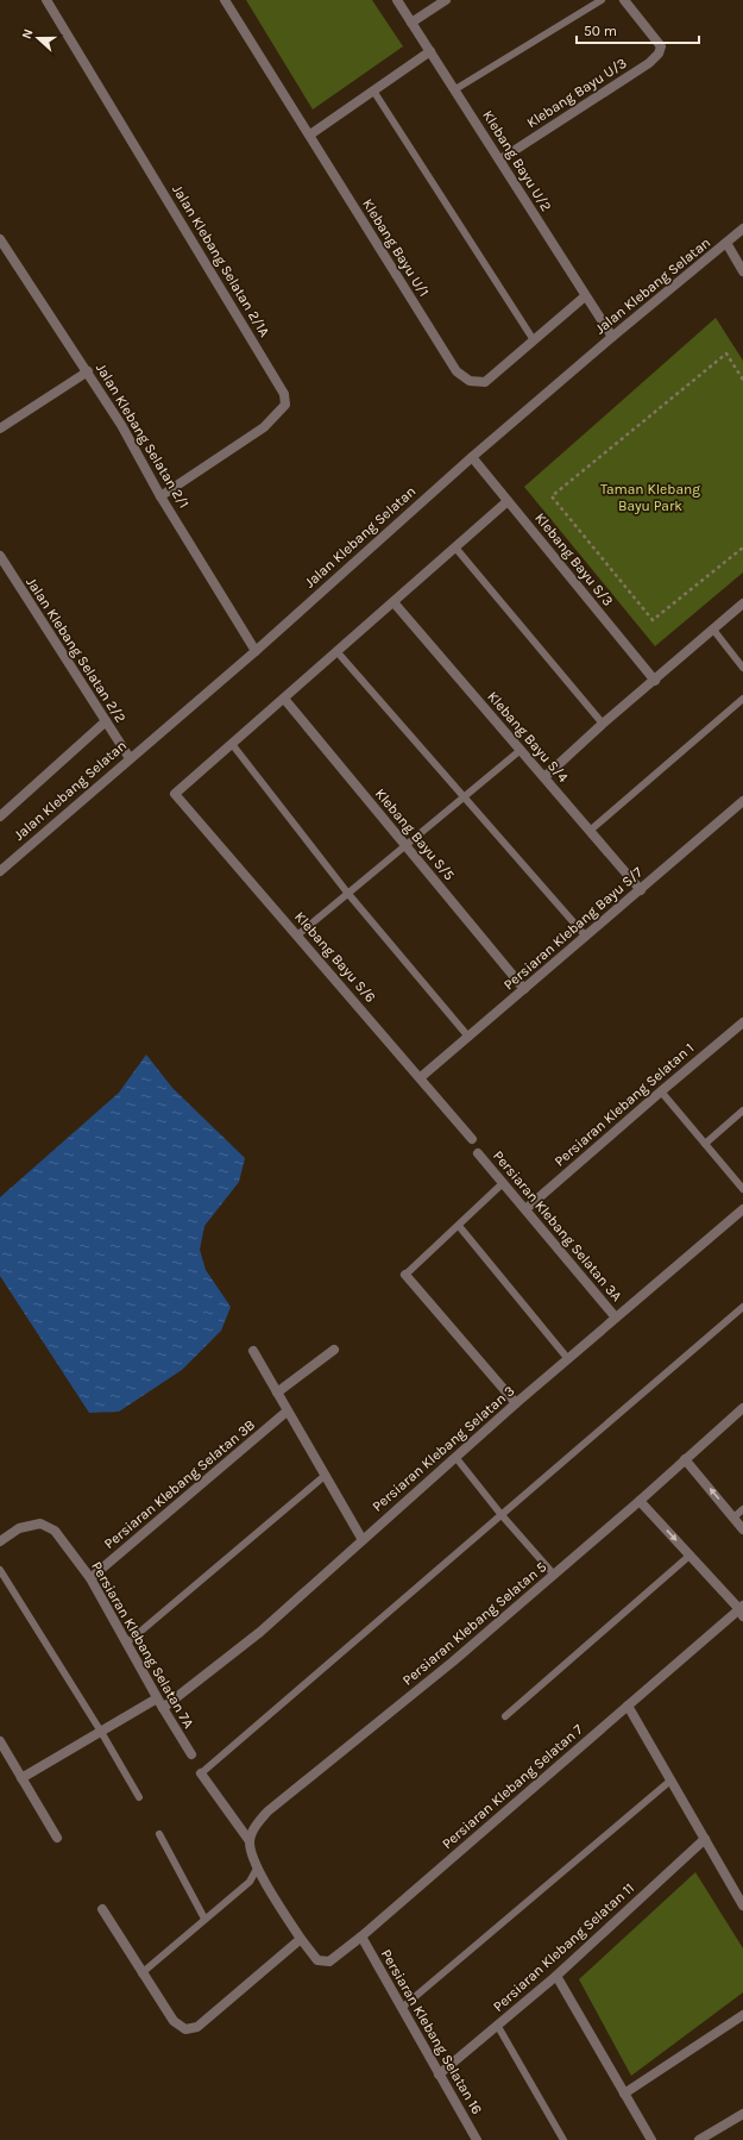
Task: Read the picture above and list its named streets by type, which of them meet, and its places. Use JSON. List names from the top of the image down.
{
  "streets": {
    "street": [
      "Klebang Bayu U/3",
      "Klebang Bayu U/2",
      "Klebang Bayu U/1",
      "Jalan Klebang Selatan 2/1A",
      "Jalan Klebang Selatan",
      "Jalan Klebang Selatan 2/1",
      "Klebang Bayu S/3",
      "Jalan Klebang Selatan 2/2",
      "Klebang Bayu S/4",
      "Klebang Bayu S/5",
      "Persiaran Klebang Bayu S/7",
      "Klebang Bayu S/6",
      "Persiaran Klebang Selatan 1",
      "Persiaran Klebang Selatan 3A",
      "Persiaran Klebang Selatan 3",
      "Persiaran Klebang Selatan 3B",
      "Persiaran Klebang Selatan 5",
      "Persiaran Klebang Selatan 7A",
      "Persiaran Klebang Selatan 7",
      "Persiaran Klebang Selatan 11",
      "Persiaran Klebang Selatan 16"
    ]
  },
  "crossings": [
    ["Klebang Bayu U/3", "Klebang Bayu U/2"],
    ["Klebang Bayu U/2", "Klebang Bayu U/1"],
    ["Klebang Bayu U/2", "Jalan Klebang Selatan"],
    ["Jalan Klebang Selatan 2/1A", "Jalan Klebang Selatan 2/1"],
    ["Jalan Klebang Selatan", "Jalan Klebang Selatan 2/1"],
    ["Jalan Klebang Selatan", "Klebang Bayu S/3"],
    ["Jalan Klebang Selatan", "Jalan Klebang Selatan 2/2"],
    ["Klebang Bayu S/4", "Persiaran Klebang Bayu S/7"],
    ["Klebang Bayu S/5", "Persiaran Klebang Bayu S/7"],
    ["Persiaran Klebang Bayu S/7", "Klebang Bayu S/6"],
    ["Persiaran Klebang Selatan 1", "Persiaran Klebang Selatan 3A"],
    ["Persiaran Klebang Selatan 3A", "Persiaran Klebang Selatan 3"],
    ["Persiaran Klebang Selatan 3", "Persiaran Klebang Selatan 7A"],
    ["Persiaran Klebang Selatan 3B", "Persiaran Klebang Selatan 7A"],
    ["Persiaran Klebang Selatan 7", "Persiaran Klebang Selatan 16"],
    ["Persiaran Klebang Selatan 11", "Persiaran Klebang Selatan 16"]
  ],
  "parks": ["Taman Klebang Bayu Park"],
  "scale_bar": "50 m",
  "north": "left"
}
